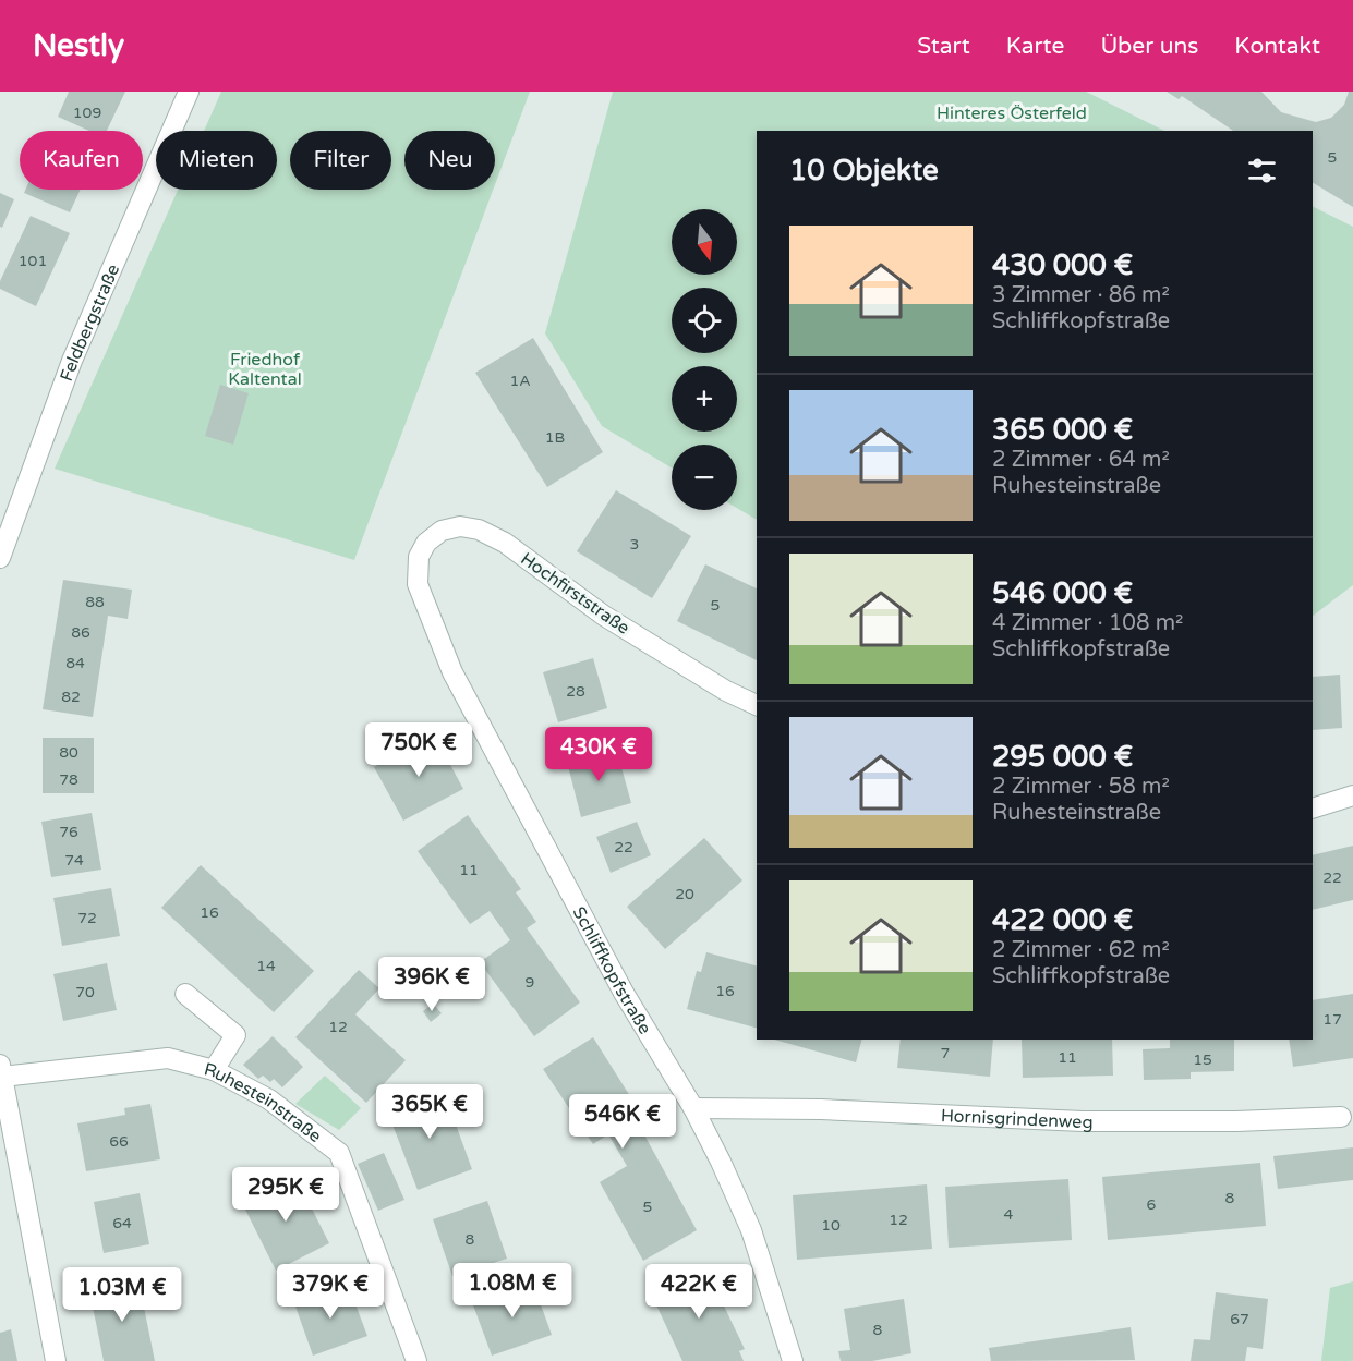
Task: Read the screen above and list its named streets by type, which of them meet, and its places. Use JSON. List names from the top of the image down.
{
  "streets": {
    "street": [
      "Feldbergstraße",
      "Hochfirststraße",
      "Schliffkopfstraße",
      "Ruhesteinstraße",
      "Hornisgrindenweg"
    ]
  },
  "crossings": [
    ["Hochfirststraße", "Schliffkopfstraße"],
    ["Schliffkopfstraße", "Hornisgrindenweg"]
  ],
  "parks": ["Hinteres Österfeld", "Friedhof Kaltental"],
  "house_numbers": [
    "109",
    "5",
    "101",
    "1A",
    "1B",
    "3",
    "88",
    "5",
    "86",
    "84",
    "28",
    "82",
    "80",
    "78",
    "76",
    "22",
    "74",
    "11",
    "22",
    "20",
    "16",
    "72",
    "14",
    "9",
    "16",
    "70",
    "17",
    "12",
    "7",
    "11",
    "15",
    "66",
    "8",
    "6",
    "5",
    "4",
    "12",
    "64",
    "10",
    "8",
    "67",
    "8"
  ],
  "north": "bottom",
  "page": {
    "header": "Nestly",
    "nav": [
      "Start",
      "Karte",
      "Über uns",
      "Kontakt"
    ],
    "chip": [
      "Kaufen",
      "Mieten",
      "Filter",
      "Neu"
    ],
    "heading": "10 Objekte",
    "map_buttons": ["+", "−"],
    "list": [
      {
        "name": "430 000 €",
        "note": "3 Zimmer · 86 m² · Schliffkopfstraße"
      },
      {
        "name": "365 000 €",
        "note": "2 Zimmer · 64 m² · Ruhesteinstraße"
      },
      {
        "name": "546 000 €",
        "note": "4 Zimmer · 108 m² · Schliffkopfstraße"
      },
      {
        "name": "295 000 €",
        "note": "2 Zimmer · 58 m² · Ruhesteinstraße"
      },
      {
        "name": "422 000 €",
        "note": "2 Zimmer · 62 m² · Schliffkopfstraße"
      }
    ],
    "price": [
      "750K €",
      "430K €",
      "396K €",
      "365K €",
      "546K €",
      "295K €",
      "1.08M €",
      "379K €",
      "422K €",
      "1.03M €"
    ]
  }
}
